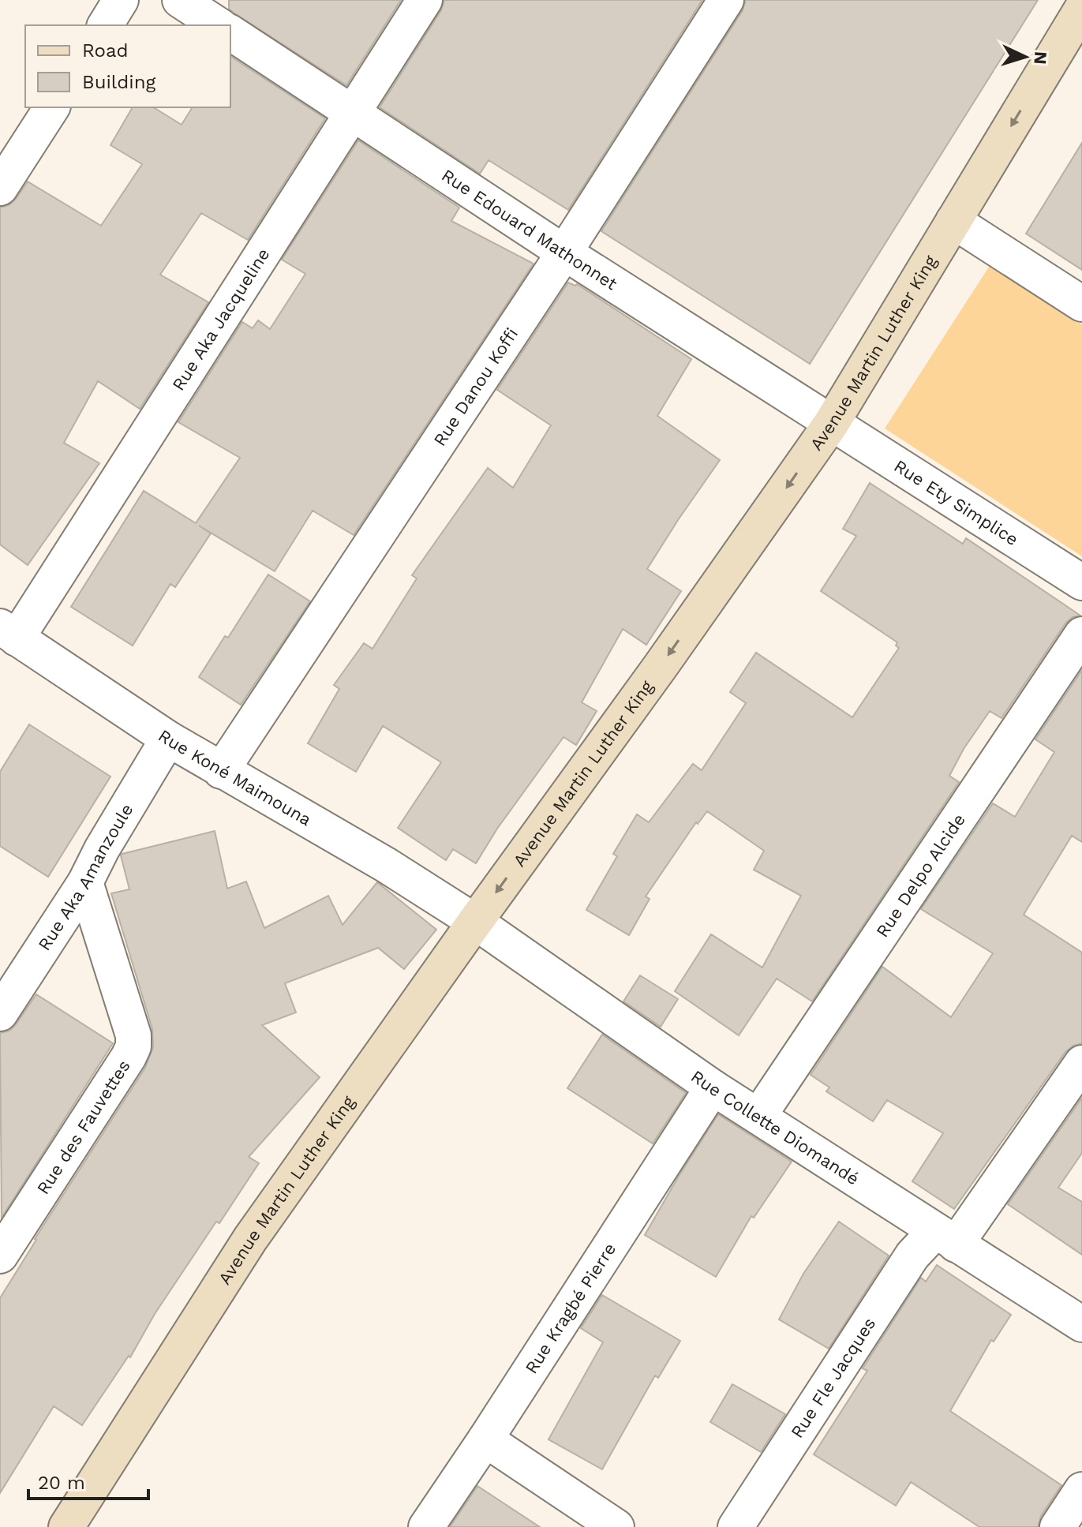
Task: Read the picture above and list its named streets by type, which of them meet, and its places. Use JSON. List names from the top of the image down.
{
  "streets": {
    "street": [
      "Rue Edouard Mathonnet",
      "Rue Aka Jacqueline",
      "Avenue Martin Luther King",
      "Rue Danou Koffi",
      "Rue Ety Simplice",
      "Rue Koné Maimouna",
      "Rue Delpo Alcide",
      "Rue Aka Amanzoule",
      "Rue des Fauvettes",
      "Rue Collette Diomandé",
      "Rue Kragbé Pierre",
      "Rue Fle Jacques"
    ]
  },
  "crossings": [
    ["Rue Edouard Mathonnet", "Rue Aka Jacqueline"],
    ["Rue Edouard Mathonnet", "Avenue Martin Luther King"],
    ["Rue Edouard Mathonnet", "Rue Danou Koffi"],
    ["Rue Edouard Mathonnet", "Rue Ety Simplice"],
    ["Rue Aka Jacqueline", "Rue Koné Maimouna"],
    ["Avenue Martin Luther King", "Rue Ety Simplice"],
    ["Avenue Martin Luther King", "Rue Koné Maimouna"],
    ["Avenue Martin Luther King", "Rue Collette Diomandé"],
    ["Rue Danou Koffi", "Rue Koné Maimouna"],
    ["Rue Koné Maimouna", "Rue Aka Amanzoule"],
    ["Rue Koné Maimouna", "Rue Collette Diomandé"],
    ["Rue Delpo Alcide", "Rue Collette Diomandé"],
    ["Rue Aka Amanzoule", "Rue des Fauvettes"],
    ["Rue Collette Diomandé", "Rue Kragbé Pierre"],
    ["Rue Collette Diomandé", "Rue Fle Jacques"]
  ],
  "one_way": ["Avenue Martin Luther King"],
  "legend": ["Road", "Building"],
  "scale_bar": "20 m",
  "north": "right"
}
